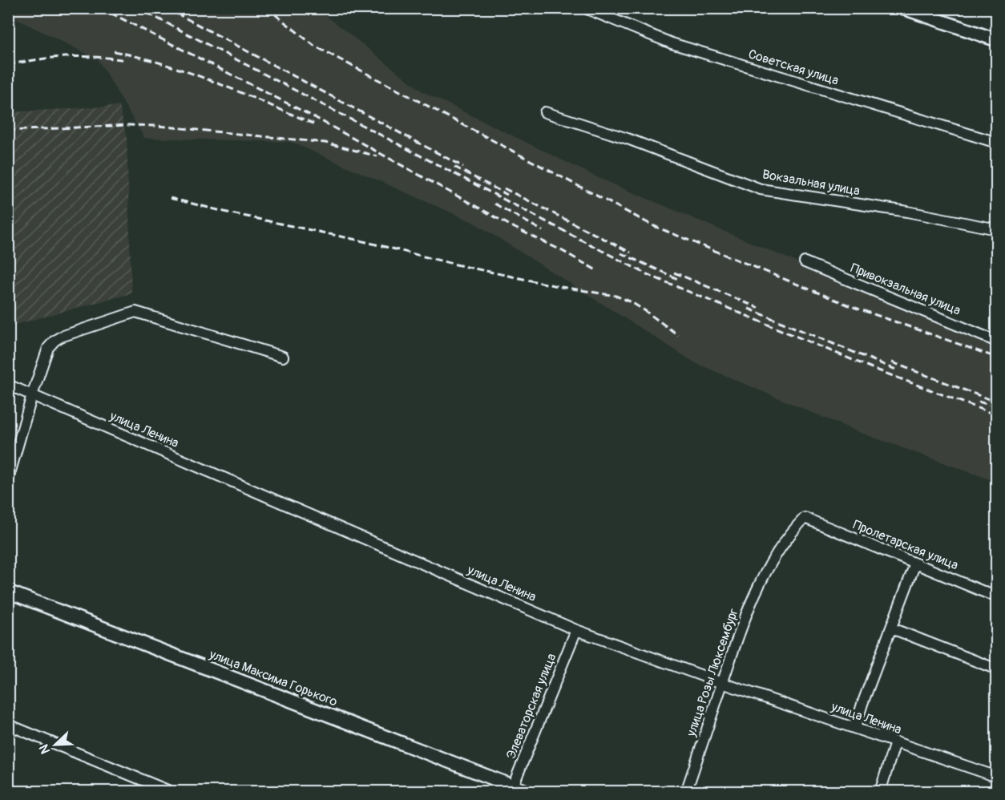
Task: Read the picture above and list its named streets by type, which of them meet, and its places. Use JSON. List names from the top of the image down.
{
  "streets": {
    "street": [
      "Советская улица",
      "Вокзальная улица",
      "Привокзальная улица",
      "улица Ленина",
      "Пролетарская улица",
      "улица Розы Люксембург",
      "улица Максима Горького",
      "Элеваторская улица"
    ]
  },
  "crossings": [
    ["улица Ленина", "улица Розы Люксембург"],
    ["улица Ленина", "Элеваторская улица"],
    ["Пролетарская улица", "улица Розы Люксембург"],
    ["улица Максима Горького", "Элеваторская улица"]
  ],
  "north": "bottom left"
}
